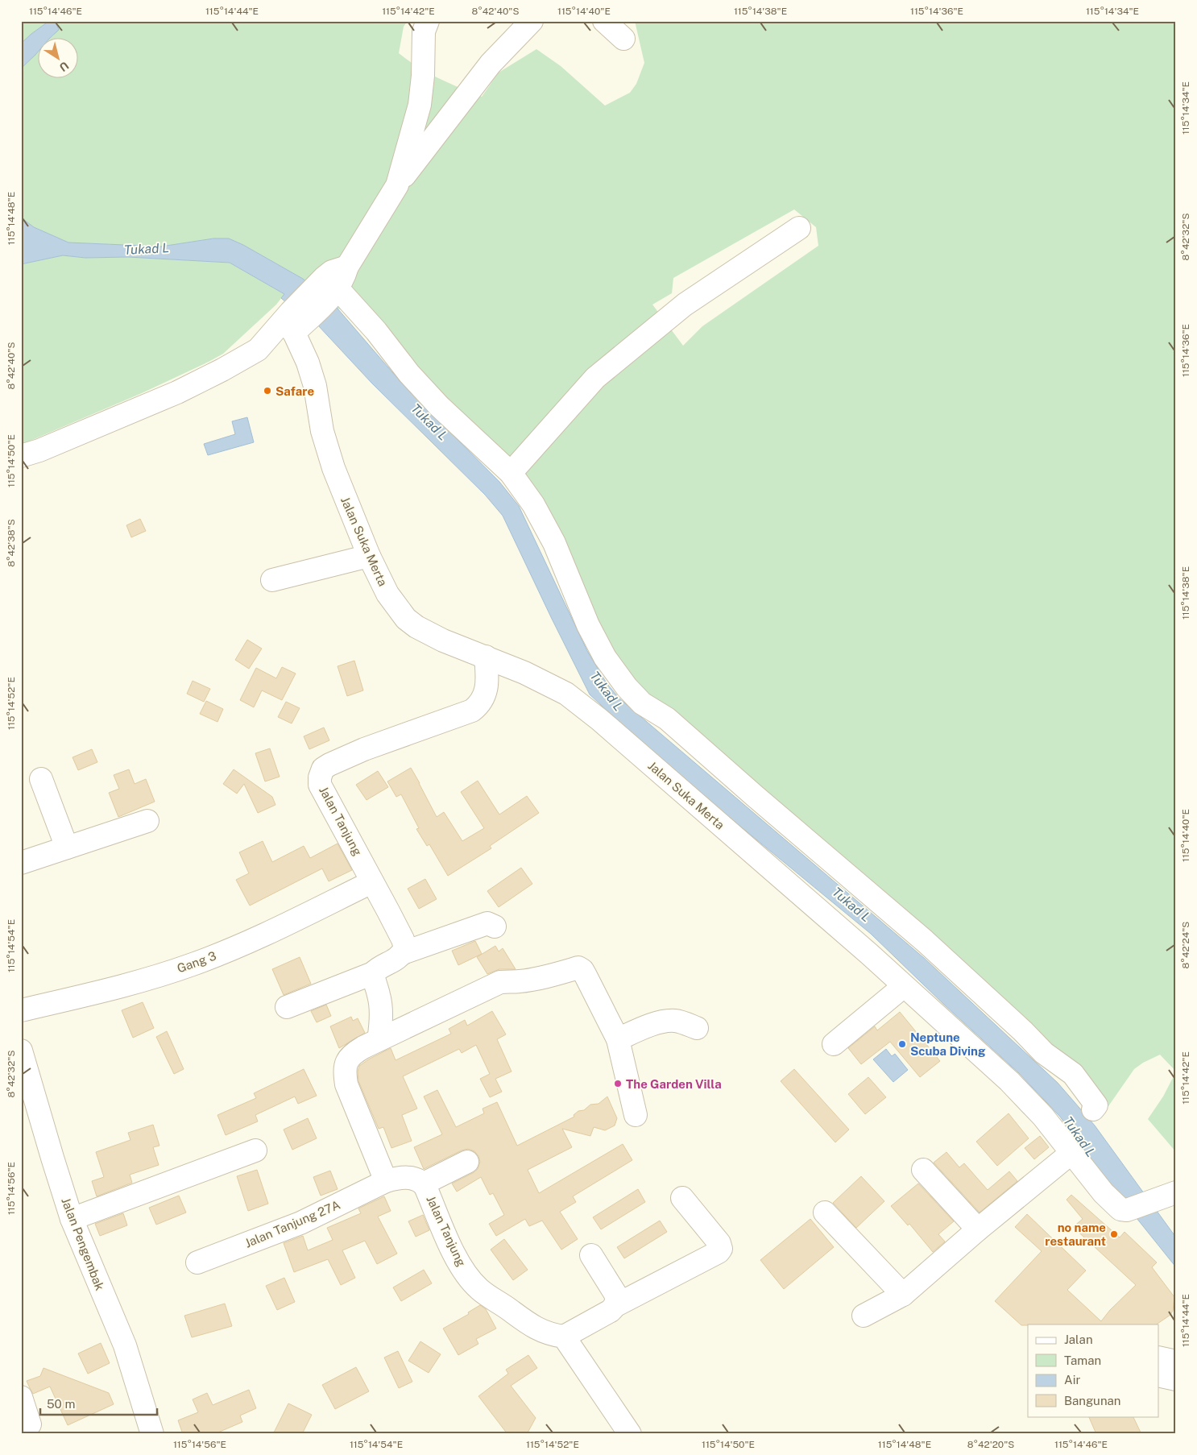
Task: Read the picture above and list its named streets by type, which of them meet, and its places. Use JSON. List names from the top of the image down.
{
  "streets": {
    "street": [
      "Jalan Suka Merta",
      "Jalan Tanjung",
      "Gang 3",
      "Jalan Tanjung 27A",
      "Jalan Pengembak"
    ]
  },
  "crossings": [
    ["Jalan Suka Merta", "Jalan Tanjung"],
    ["Jalan Tanjung", "Jalan Tanjung 27A"]
  ],
  "water": ["Tukad L"],
  "places": [
    "Safare",
    "Neptune Scuba Diving",
    "The Garden Villa",
    "no name restaurant"
  ],
  "legend": [
    "Jalan",
    "Taman",
    "Air",
    "Bangunan"
  ],
  "scale_bar": "50 m",
  "north": "bottom right",
  "coordinates": [
    "115°14'46\"E",
    "115°14'44\"E",
    "115°14'42\"E",
    "8°42'40\"S",
    "115°14'40\"E",
    "115°14'38\"E",
    "115°14'36\"E",
    "115°14'34\"E",
    "115°14'48\"E",
    "8°42'32\"S",
    "115°14'50\"E",
    "8°42'38\"S",
    "115°14'52\"E",
    "8°42'24\"S",
    "115°14'54\"E",
    "115°14'56\"E",
    "8°42'20\"S"
  ]
}
